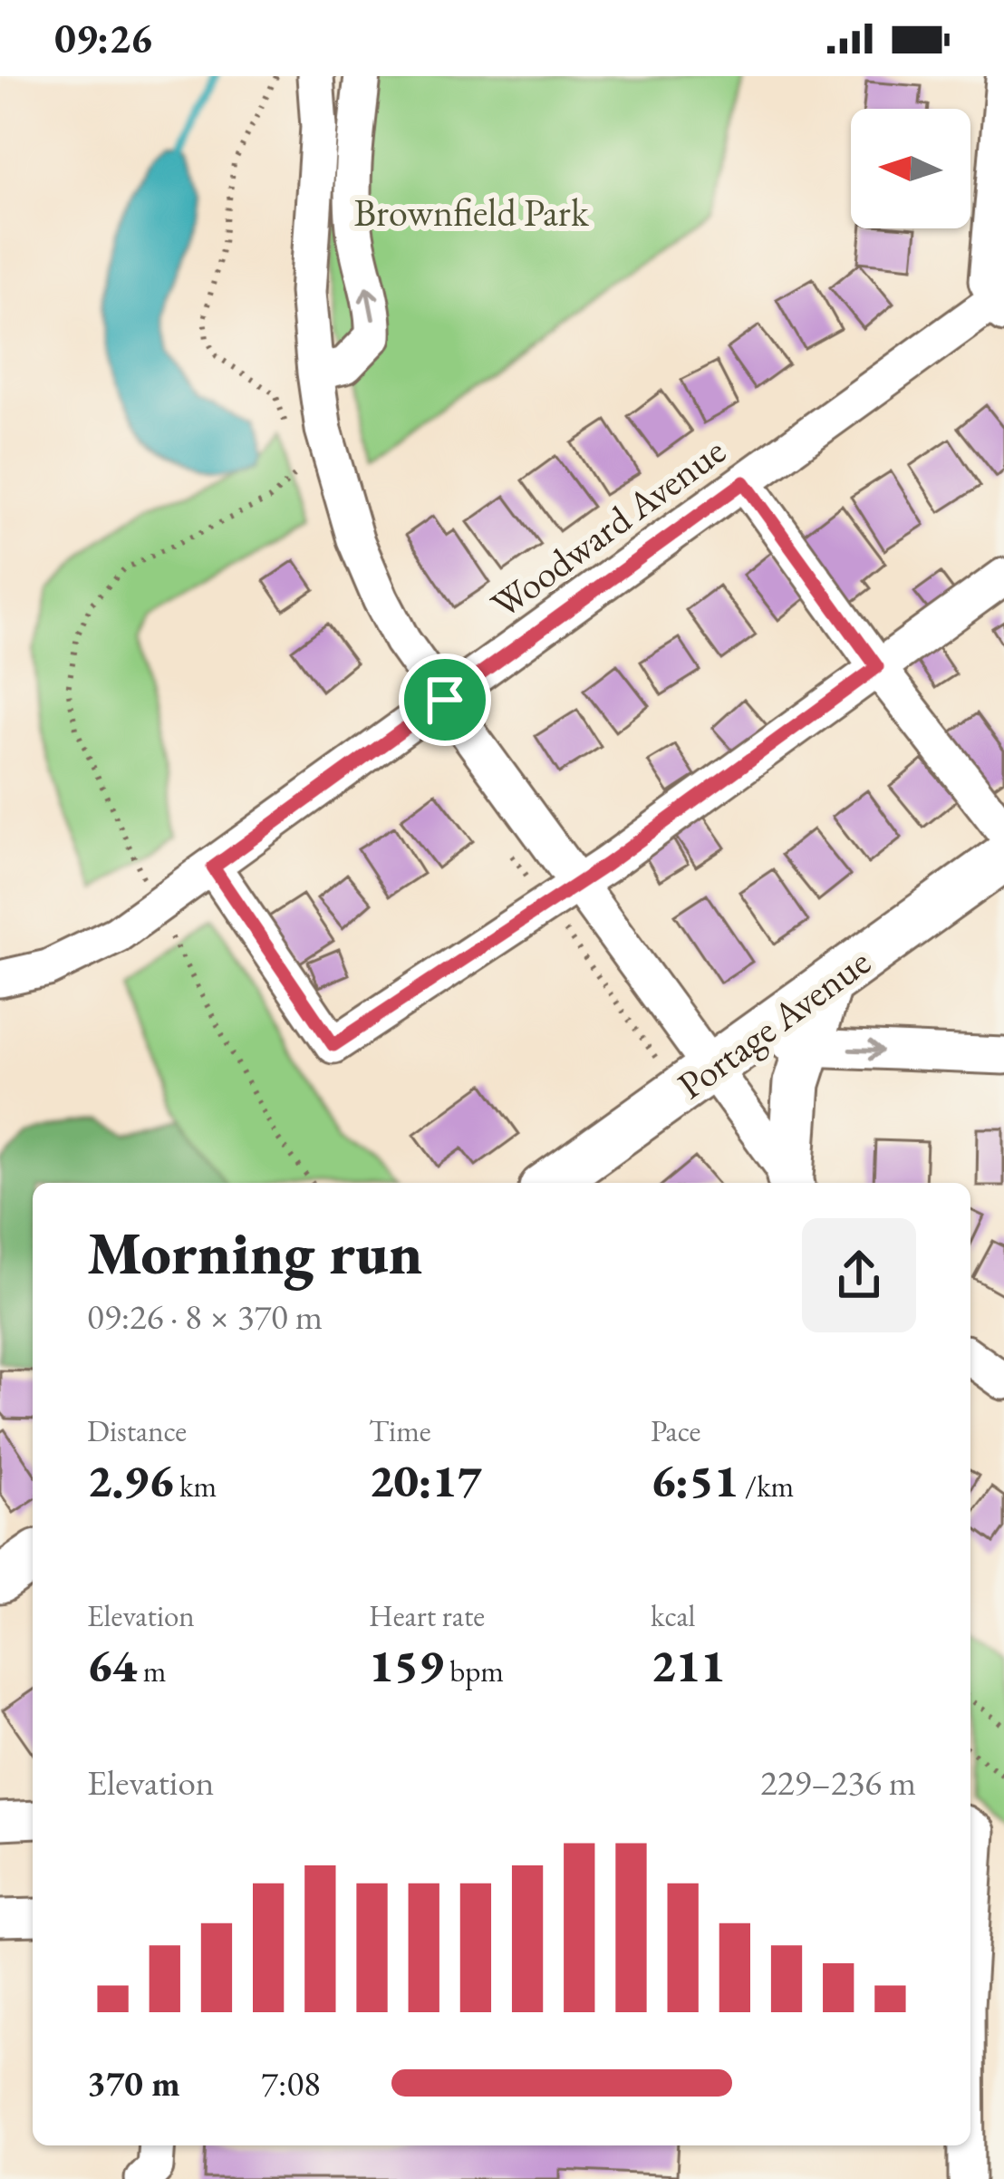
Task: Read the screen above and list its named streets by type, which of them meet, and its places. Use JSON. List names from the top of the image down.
{
  "streets": {
    "main road": ["Portage Avenue"],
    "street": ["Woodward Avenue"]
  },
  "parks": ["Brownfield Park"],
  "north": "left",
  "page": {
    "status": "09:26",
    "heading": ["Morning run", "09:26 · 8 × 370 m"],
    "stats": [
      ["Distance", "2.96 km"],
      ["Time", "20:17"],
      ["Pace", "6:51 /km"],
      ["Elevation", "64 m"],
      ["Heart rate", "159 bpm"],
      ["kcal", "211"]
    ],
    "chart": ["Elevation", "229–236 m"],
    "list": [
      {
        "name": "370 m",
        "note": "7:08"
      }
    ]
  }
}
